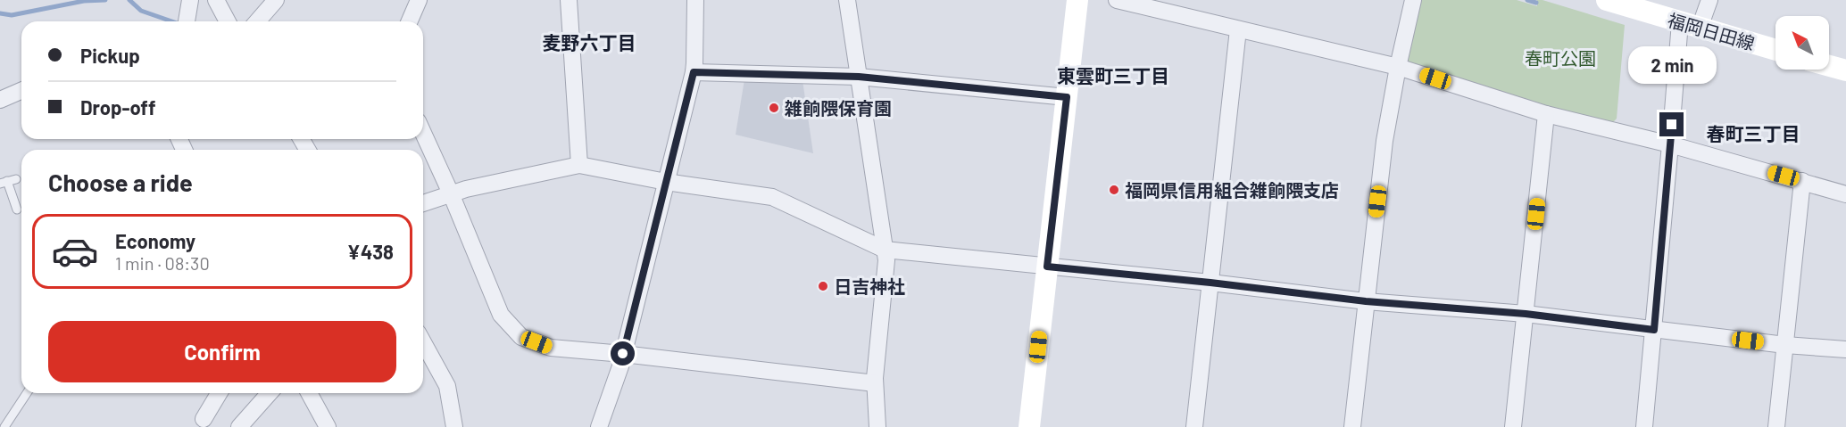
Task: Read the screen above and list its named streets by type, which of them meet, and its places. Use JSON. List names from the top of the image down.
{
  "streets": {
    "main road": ["福岡日田線"]
  },
  "districts": ["麦野六丁目", "東雲町三丁目", "春町三丁目"],
  "parks": ["春町公園"],
  "places": ["雑餉隈保育園", "福岡県信用組合雑餉隈支店", "日吉神社"],
  "north": "top left",
  "page": {
    "banner": ["Pickup", "Drop-off"],
    "bubble": "2 min",
    "heading": "Choose a ride",
    "list": [
      {
        "name": "Economy",
        "note": "1 min · 08:30",
        "value": "¥438"
      }
    ],
    "buttons": "Confirm"
  }
}
